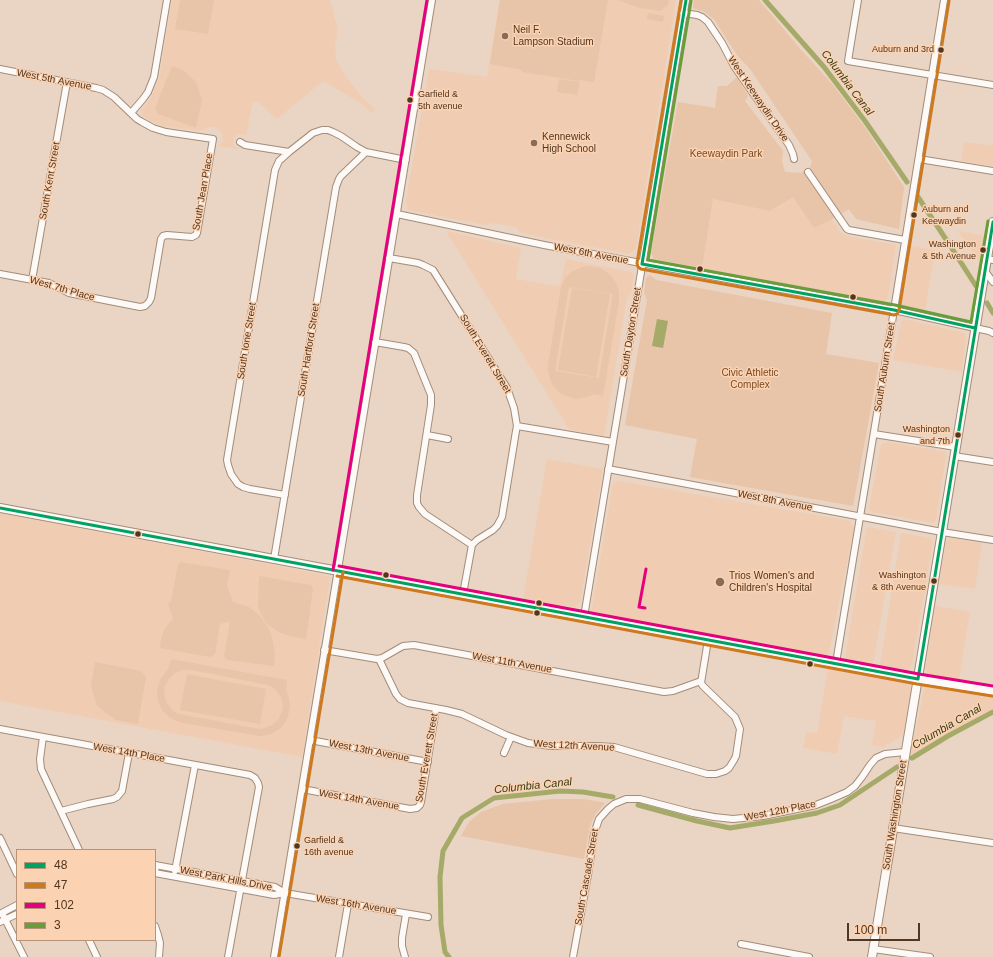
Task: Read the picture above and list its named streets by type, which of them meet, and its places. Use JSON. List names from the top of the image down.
{
  "streets": {
    "main road": ["South Washington Street"],
    "street": [
      "West 5th Avenue",
      "West Keewaydin Drive",
      "South Kent Street",
      "South Jean Place",
      "West 6th Avenue",
      "West 7th Place",
      "South Dayton Street",
      "South Ione Street",
      "South Hartford Street",
      "South Everett Street",
      "South Auburn Street",
      "West 8th Avenue",
      "West 11th Avenue",
      "West 12th Avenue",
      "West 13th Avenue",
      "West 14th Place",
      "West 14th Avenue",
      "West 12th Place",
      "South Cascade Street",
      "West Park Hills Drive",
      "West 16th Avenue"
    ]
  },
  "crossings": [
    ["West 5th Avenue", "South Kent Street"],
    ["West 5th Avenue", "South Jean Place"],
    ["West Keewaydin Drive", "South Dayton Street"],
    ["South Kent Street", "West 7th Place"],
    ["South Jean Place", "West 7th Place"],
    ["West 6th Avenue", "South Dayton Street"],
    ["West 6th Avenue", "South Auburn Street"],
    ["West 6th Avenue", "South Washington Street"],
    ["South Dayton Street", "West 8th Avenue"],
    ["South Ione Street", "South Hartford Street"],
    ["South Everett Street", "West 12th Avenue"],
    ["South Everett Street", "West 13th Avenue"],
    ["South Everett Street", "West 14th Avenue"],
    ["South Auburn Street", "West 8th Avenue"],
    ["West 8th Avenue", "South Washington Street"],
    ["West 11th Avenue", "West 12th Avenue"],
    ["West 14th Place", "West Park Hills Drive"],
    ["West 12th Place", "South Washington Street"],
    ["West 12th Place", "South Cascade Street"],
    ["West Park Hills Drive", "West 16th Avenue"]
  ],
  "water": ["Columbia Canal"],
  "parks": ["Keewaydin Park", "Civic Athletic Complex"],
  "places": [
    "Neil F. Lampson Stadium",
    "Auburn and 3rd",
    "Garfield & 5th avenue",
    "Kennewick High School",
    "Auburn and Keewaydin",
    "Washington & 5th Avenue",
    "Washington and 7th",
    "Washington & 8th Avenue",
    "Trios Women's and Children's Hospital",
    "Garfield & 16th avenue"
  ],
  "lines": [
    "transit line 48",
    "transit line 47",
    "transit line 102",
    "transit line 3"
  ],
  "legend": [
    "48",
    "47",
    "102",
    "3"
  ],
  "scale_bar": "100 m"
}
